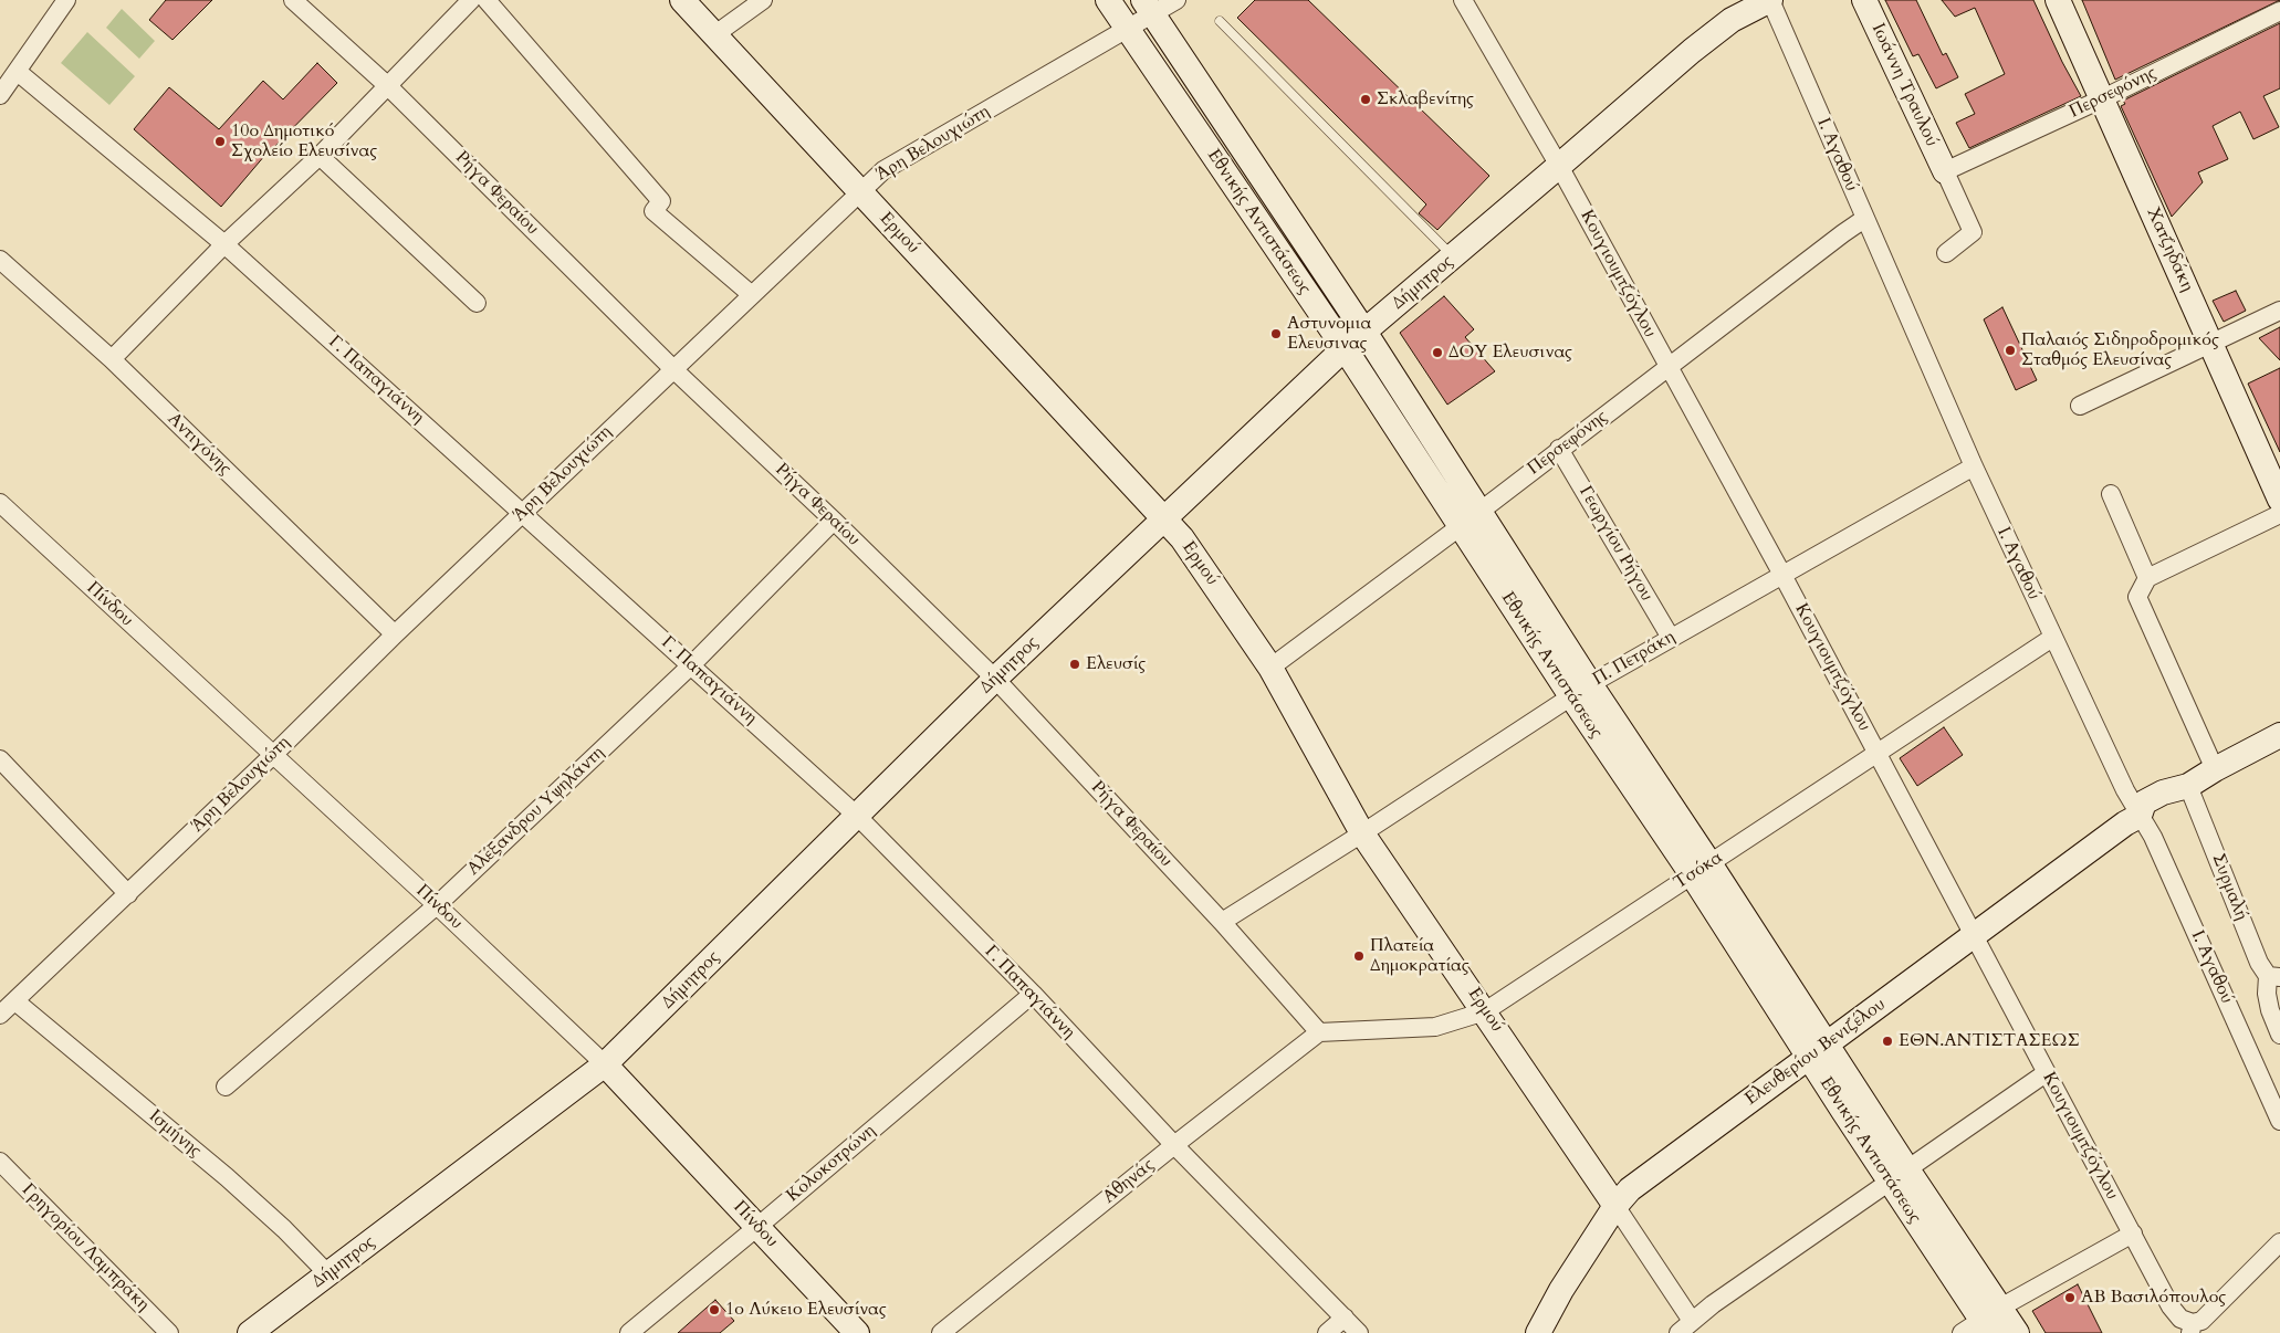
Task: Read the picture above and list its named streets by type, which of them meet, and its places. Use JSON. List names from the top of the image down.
{
  "streets": {
    "street": [
      "Ιωάννη Τραυλού",
      "Περσεφόνης",
      "Άρη Βελουχιώτη",
      "Ι. Αγαθού",
      "Ρήγα Φεραίου",
      "Εθνικής Αντιστάσεως",
      "Ερμού",
      "Χατζηδάκη",
      "Κουγιουμτζόγλου",
      "Δήμητρος",
      "Γ. Παπαγιάννη",
      "Αντιγόνης",
      "Γεωργίου Ρήγου",
      "Πίνδου",
      "Π. Πετράκη",
      "Αλέξανδρου Υψηλάντη",
      "Τσόκα",
      "Συρμαλή",
      "Ελευθερίου Βενιζέλου",
      "Ισμήνης",
      "Κολοκοτρώνη",
      "Αθηνάς",
      "Γρηγορίου Λαμπράκη"
    ]
  },
  "crossings": [
    ["Ιωάννη Τραυλού", "Περσεφόνης"],
    ["Περσεφόνης", "Ι. Αγαθού"],
    ["Περσεφόνης", "Εθνικής Αντιστάσεως"],
    ["Περσεφόνης", "Ερμού"],
    ["Περσεφόνης", "Χατζηδάκη"],
    ["Περσεφόνης", "Κουγιουμτζόγλου"],
    ["Περσεφόνης", "Γεωργίου Ρήγου"],
    ["Άρη Βελουχιώτη", "Ρήγα Φεραίου"],
    ["Άρη Βελουχιώτη", "Εθνικής Αντιστάσεως"],
    ["Άρη Βελουχιώτη", "Ερμού"],
    ["Άρη Βελουχιώτη", "Γ. Παπαγιάννη"],
    ["Άρη Βελουχιώτη", "Αντιγόνης"],
    ["Άρη Βελουχιώτη", "Πίνδου"],
    ["Άρη Βελουχιώτη", "Ισμήνης"],
    ["Ι. Αγαθού", "Δήμητρος"],
    ["Ι. Αγαθού", "Π. Πετράκη"],
    ["Ι. Αγαθού", "Τσόκα"],
    ["Ι. Αγαθού", "Ελευθερίου Βενιζέλου"],
    ["Ρήγα Φεραίου", "Δήμητρος"],
    ["Ρήγα Φεραίου", "Π. Πετράκη"],
    ["Ρήγα Φεραίου", "Αλέξανδρου Υψηλάντη"],
    ["Ρήγα Φεραίου", "Τσόκα"],
    ["Ρήγα Φεραίου", "Αθηνάς"],
    ["Εθνικής Αντιστάσεως", "Δήμητρος"],
    ["Εθνικής Αντιστάσεως", "Π. Πετράκη"],
    ["Εθνικής Αντιστάσεως", "Τσόκα"],
    ["Εθνικής Αντιστάσεως", "Ελευθερίου Βενιζέλου"],
    ["Ερμού", "Δήμητρος"],
    ["Ερμού", "Π. Πετράκη"],
    ["Ερμού", "Τσόκα"],
    ["Ερμού", "Ελευθερίου Βενιζέλου"],
    ["Κουγιουμτζόγλου", "Δήμητρος"],
    ["Κουγιουμτζόγλου", "Π. Πετράκη"],
    ["Κουγιουμτζόγλου", "Τσόκα"],
    ["Κουγιουμτζόγλου", "Ελευθερίου Βενιζέλου"],
    ["Δήμητρος", "Γ. Παπαγιάννη"],
    ["Δήμητρος", "Πίνδου"],
    ["Δήμητρος", "Ισμήνης"],
    ["Γ. Παπαγιάννη", "Αλέξανδρου Υψηλάντη"],
    ["Γ. Παπαγιάννη", "Κολοκοτρώνη"],
    ["Γ. Παπαγιάννη", "Αθηνάς"],
    ["Γεωργίου Ρήγου", "Π. Πετράκη"],
    ["Πίνδου", "Αλέξανδρου Υψηλάντη"],
    ["Πίνδου", "Κολοκοτρώνη"],
    ["Τσόκα", "Αθηνάς"],
    ["Συρμαλή", "Ελευθερίου Βενιζέλου"]
  ],
  "places": [
    "Σκλαβενίτης",
    "10ο Δημοτικό Σχολείο Ελευσίνας",
    "Αστυνομια Ελευσινας",
    "Παλαιός Σιδηροδρομικός Σταθμός Ελευσίνας",
    "ΔΟΥ Ελευσινας",
    "Ελευσίς",
    "Πλατεία Δημοκρατίας",
    "ΕΘΝ.ΑΝΤΙΣΤΑΣΕΩΣ",
    "ΑΒ Βασιλόπουλος",
    "1ο Λύκειο Ελευσίνας"
  ]
}
